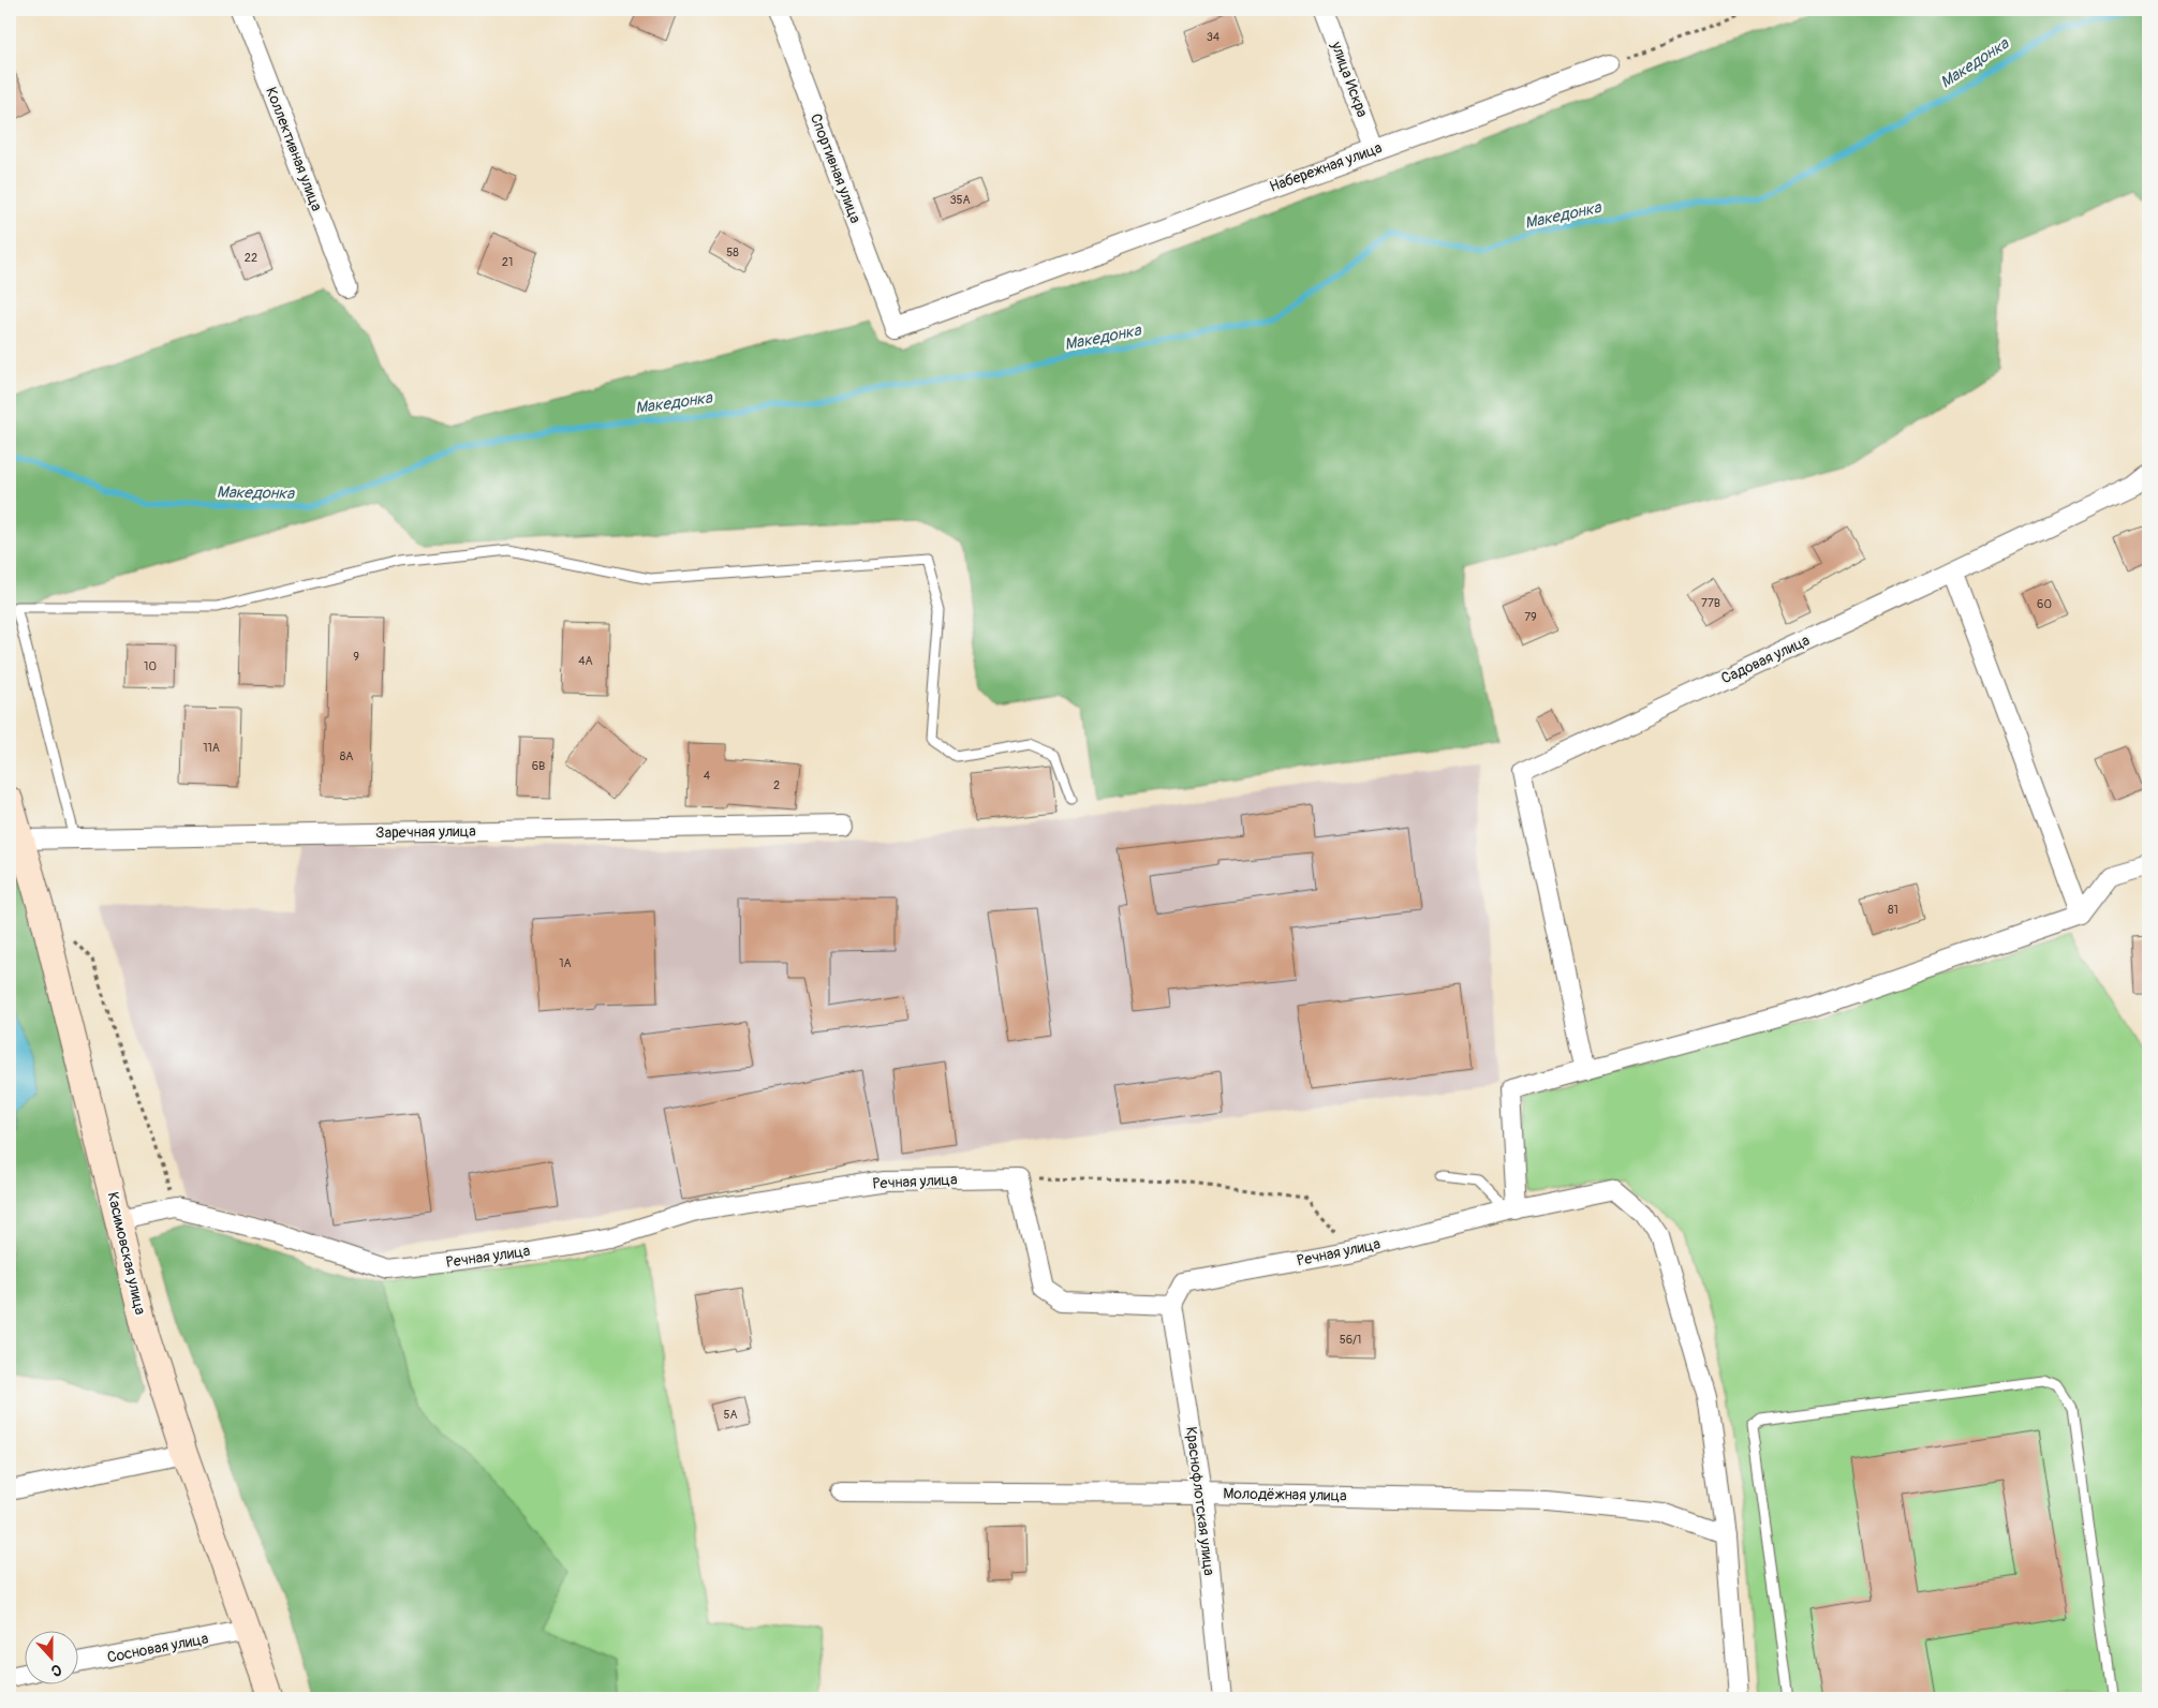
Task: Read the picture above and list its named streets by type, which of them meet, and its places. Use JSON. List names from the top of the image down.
{
  "streets": {
    "main road": ["Касимовская улица"],
    "street": [
      "улица Искра",
      "Коллективная улица",
      "Набережная улица",
      "Спортивная улица",
      "Садовая улица",
      "Заречная улица",
      "Речная улица",
      "Молодёжная улица",
      "Краснофлотская улица",
      "Сосновая улица"
    ]
  },
  "crossings": [
    ["улица Искра", "Набережная улица"],
    ["Набережная улица", "Спортивная улица"],
    ["Заречная улица", "Касимовская улица"],
    ["Речная улица", "Касимовская улица"],
    ["Речная улица", "Молодёжная улица"],
    ["Речная улица", "Краснофлотская улица"],
    ["Касимовская улица", "Сосновая улица"],
    ["Молодёжная улица", "Краснофлотская улица"]
  ],
  "water": ["Македонка"],
  "house_numbers": [
    "34",
    "35А",
    "58",
    "22",
    "21",
    "77В",
    "60",
    "79",
    "9",
    "4А",
    "10",
    "11А",
    "8А",
    "6В",
    "4",
    "2",
    "81",
    "1А",
    "56/1",
    "5А"
  ],
  "north": "bottom"
}
